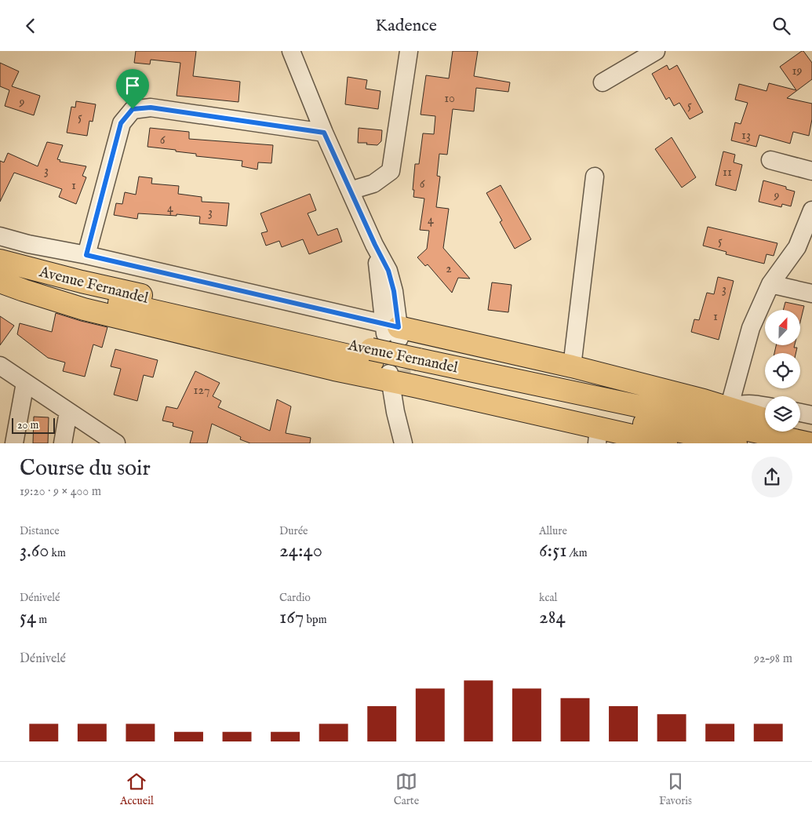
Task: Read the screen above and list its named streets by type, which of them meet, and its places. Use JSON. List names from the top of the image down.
{
  "streets": {
    "main road": ["Avenue Fernandel"]
  },
  "house_numbers": [
    "19",
    "10",
    "9",
    "5",
    "5",
    "13",
    "6",
    "3",
    "11",
    "6",
    "1",
    "9",
    "4",
    "3",
    "4",
    "5",
    "2",
    "3",
    "1",
    "127"
  ],
  "scale_bar": "20 m",
  "north": "top",
  "page": {
    "header": "Kadence",
    "scale": "20 m",
    "heading": ["Course du soir", "19:20 · 9 × 400 m"],
    "stats": [
      ["Distance", "3.60 km"],
      ["Durée", "24:40"],
      ["Allure", "6:51 /km"],
      ["Dénivelé", "54 m"],
      ["Cardio", "167 bpm"],
      ["kcal", "284"]
    ],
    "chart": ["Dénivelé", "92–98 m"],
    "tabs": ["Accueil", "Carte", "Favoris"]
  }
}
